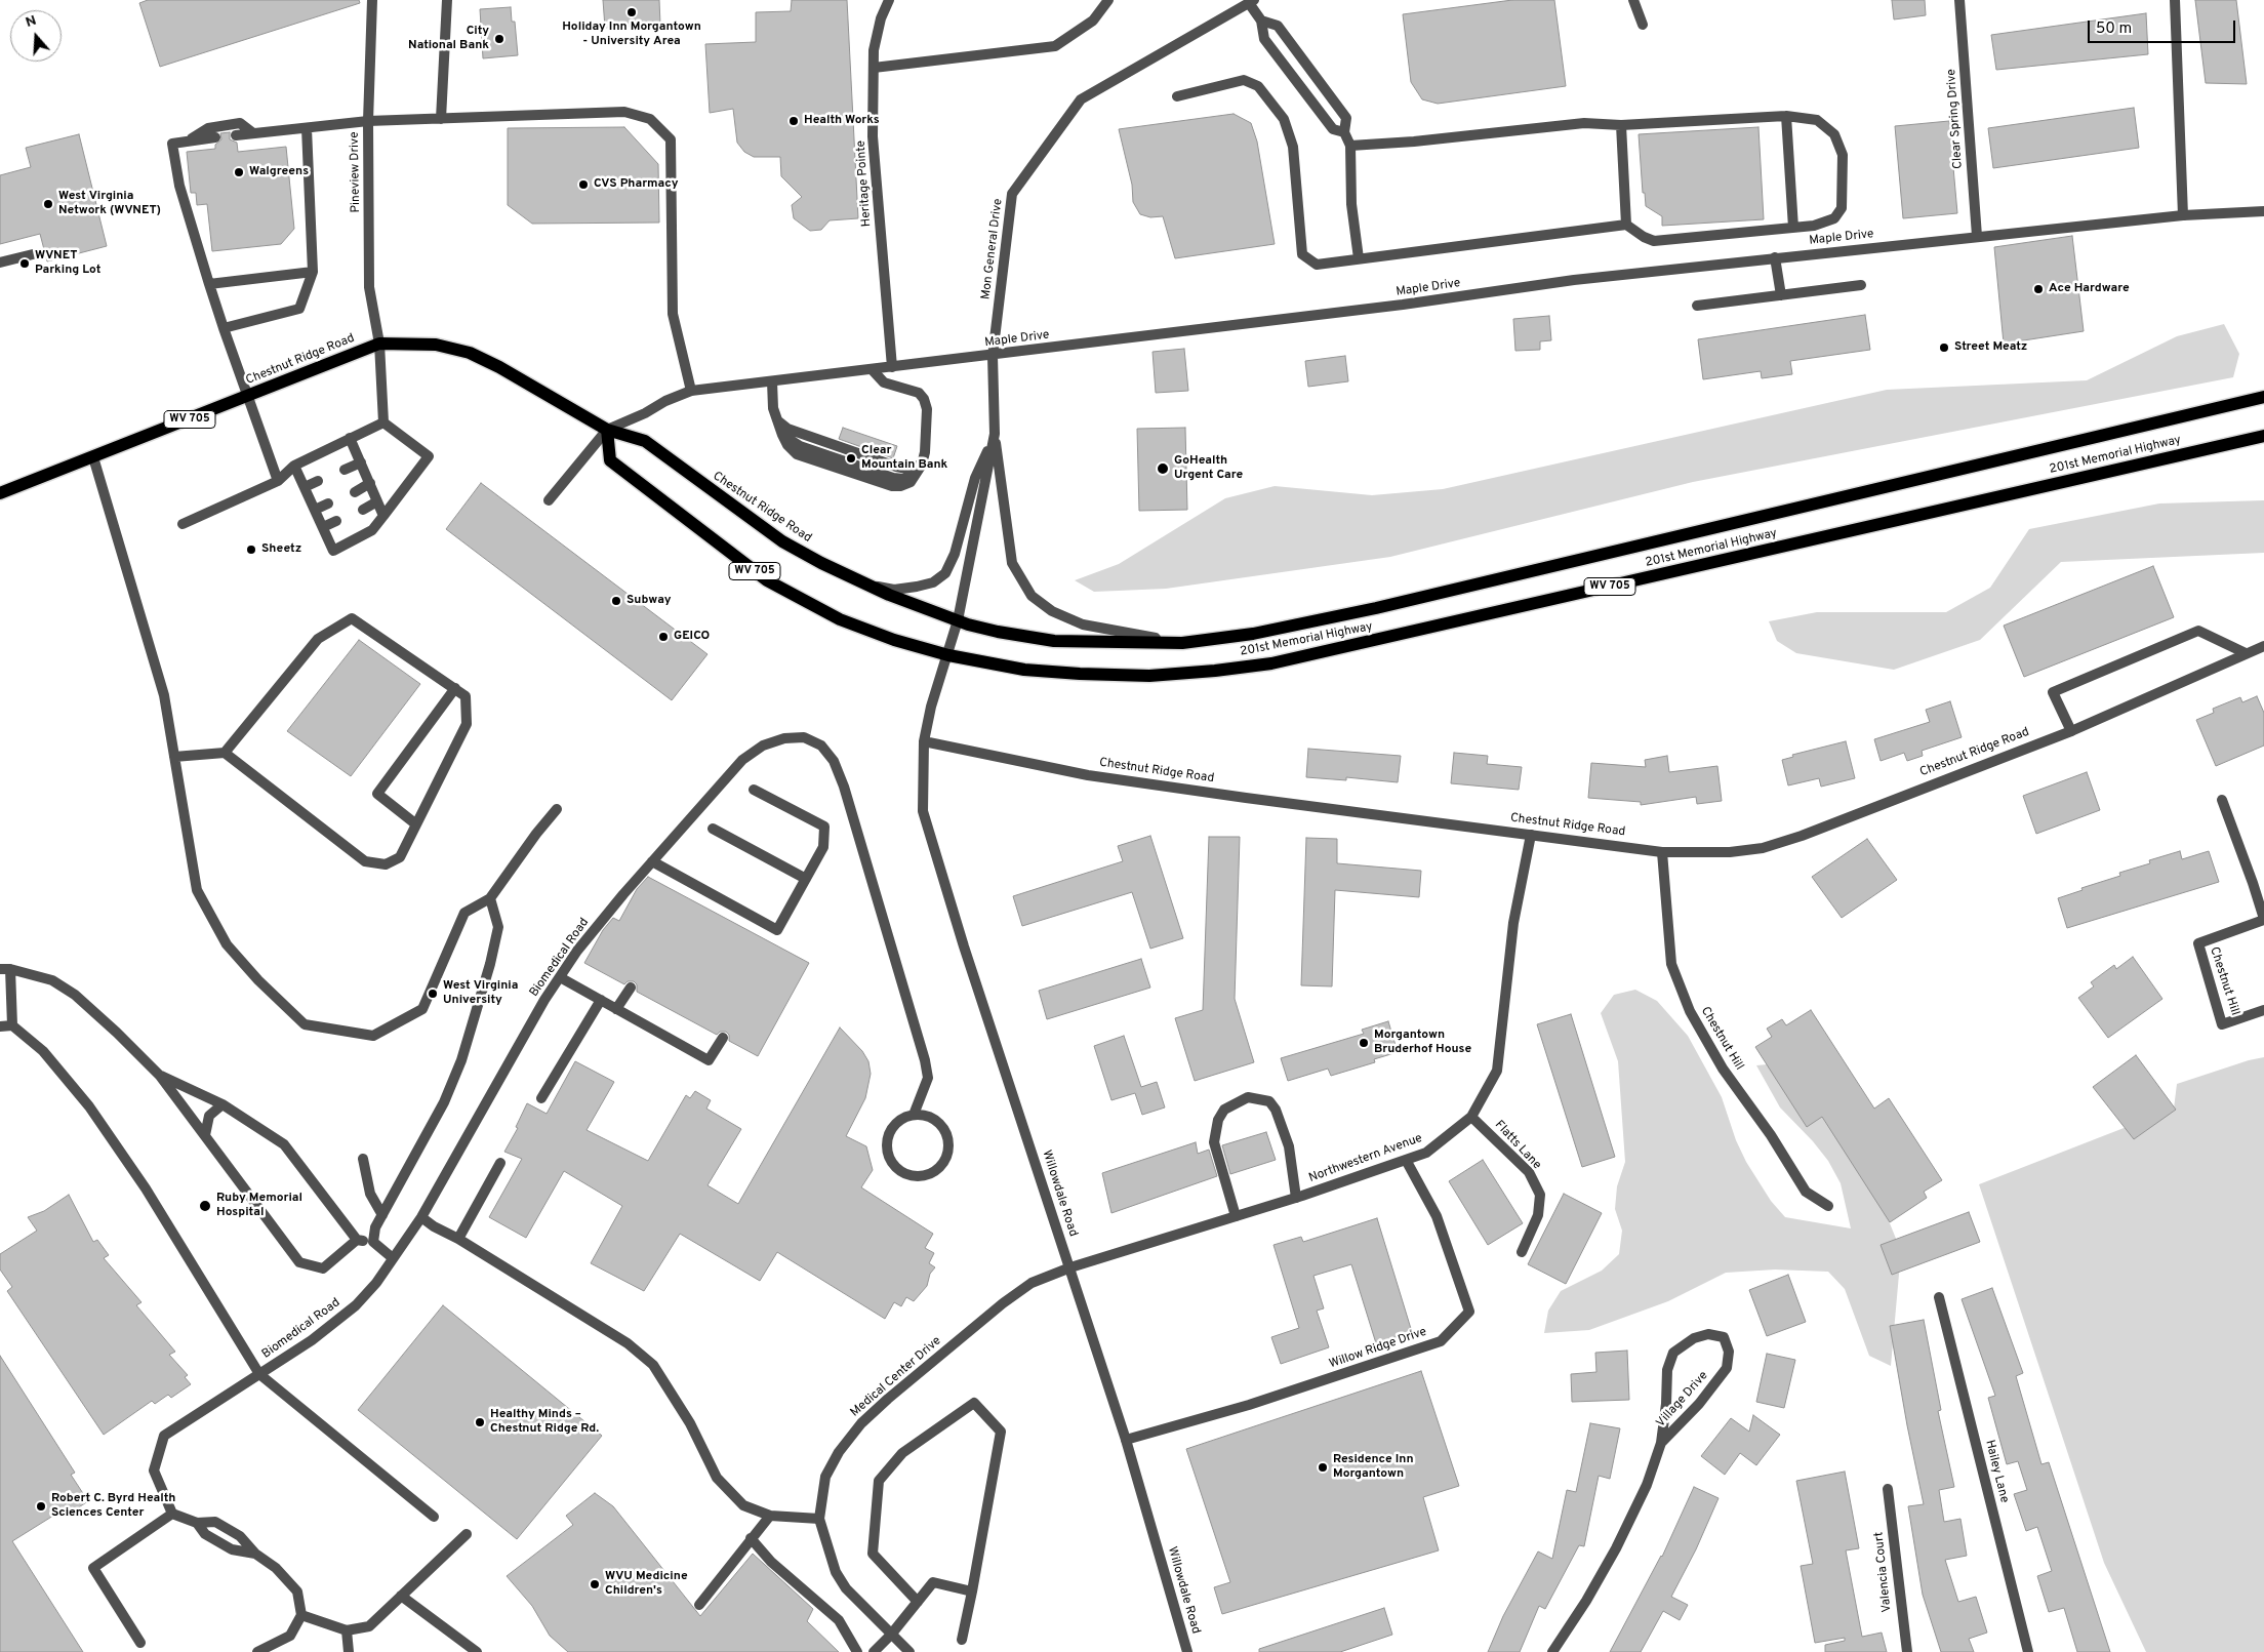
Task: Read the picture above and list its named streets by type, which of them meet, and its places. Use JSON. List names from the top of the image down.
{
  "streets": {
    "main road": ["Chestnut Ridge Road", "WV 705", "201st Memorial Highway"],
    "street": [
      "Clear Spring Drive",
      "Pineview Drive",
      "Heritage Pointe",
      "Maple Drive",
      "Mon General Drive",
      "Biomedical Road",
      "Chestnut Hill",
      "Flatts Lane",
      "Northwestern Avenue",
      "Willowdale Road",
      "Willow Ridge Drive",
      "Medical Center Drive",
      "Village Drive",
      "Hailey Lane",
      "Valencia Court"
    ]
  },
  "crossings": [
    ["Clear Spring Drive", "Maple Drive"],
    ["Pineview Drive", "Chestnut Ridge Road"],
    ["Heritage Pointe", "Maple Drive"],
    ["Maple Drive", "Mon General Drive"],
    ["Maple Drive", "Chestnut Ridge Road"],
    ["Maple Drive", "WV 705"],
    ["Mon General Drive", "Chestnut Ridge Road"],
    ["Mon General Drive", "201st Memorial Highway"],
    ["Chestnut Ridge Road", "WV 705"],
    ["Chestnut Ridge Road", "201st Memorial Highway"],
    ["Chestnut Ridge Road", "Chestnut Hill"],
    ["Chestnut Ridge Road", "Northwestern Avenue"],
    ["Chestnut Ridge Road", "Willowdale Road"],
    ["WV 705", "201st Memorial Highway"],
    ["Flatts Lane", "Northwestern Avenue"],
    ["Northwestern Avenue", "Willowdale Road"],
    ["Northwestern Avenue", "Willow Ridge Drive"],
    ["Northwestern Avenue", "Medical Center Drive"],
    ["Willowdale Road", "Willow Ridge Drive"],
    ["Willowdale Road", "Medical Center Drive"]
  ],
  "places": [
    "Holiday Inn Morgantown - University Area",
    "City National Bank",
    "Health Works",
    "Walgreens",
    "CVS Pharmacy",
    "West Virginia Network (WVNET)",
    "WVNET Parking Lot",
    "Ace Hardware",
    "Street Meatz",
    "Clear Mountain Bank",
    "GoHealth Urgent Care",
    "Sheetz",
    "Subway",
    "GEICO",
    "West Virginia University",
    "Morgantown Bruderhof House",
    "Ruby Memorial Hospital",
    "Healthy Minds – Chestnut Ridge Rd.",
    "Residence Inn Morgantown",
    "Robert C. Byrd Health Sciences Center",
    "WVU Medicine Children's"
  ],
  "scale_bar": "50 m",
  "north": "top"
}
